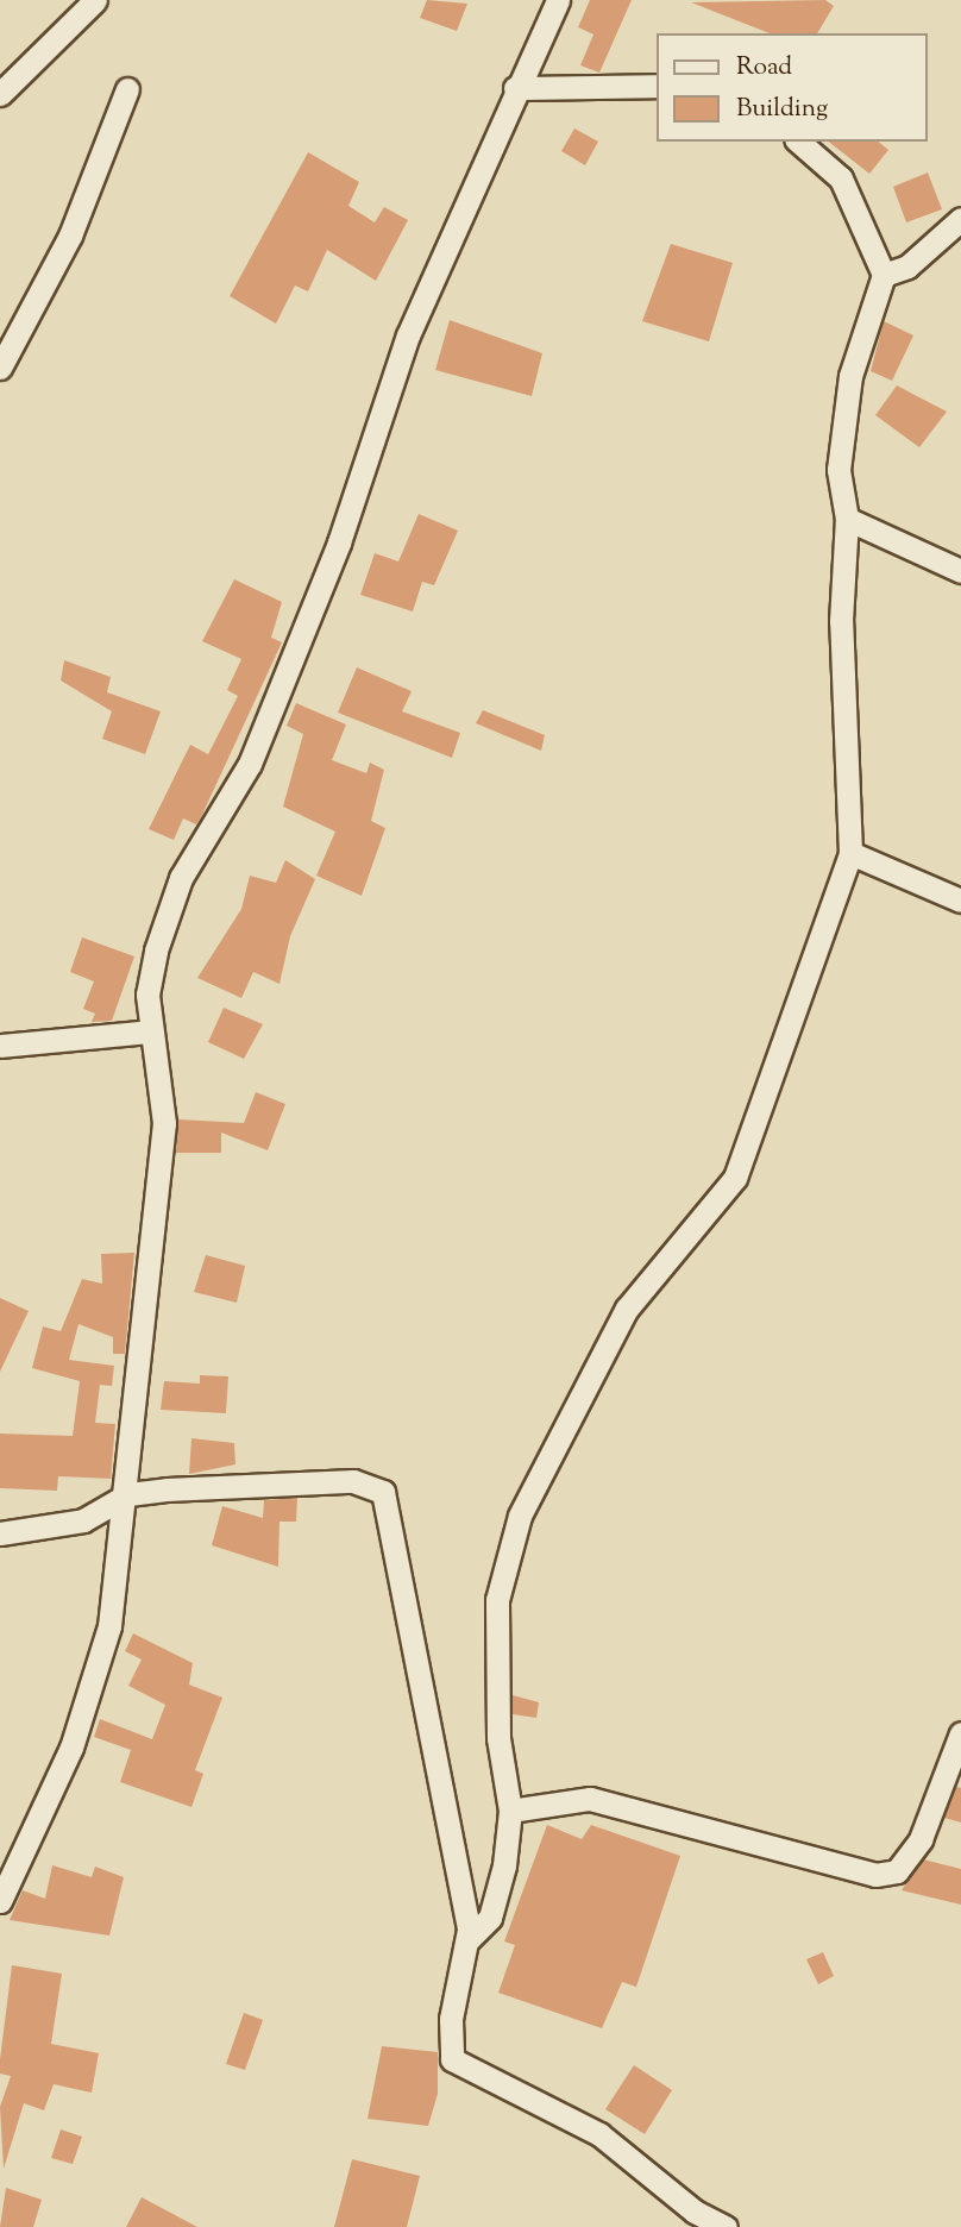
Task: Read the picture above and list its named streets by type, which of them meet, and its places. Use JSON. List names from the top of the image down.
{
  "legend": ["Road", "Building"]
}
